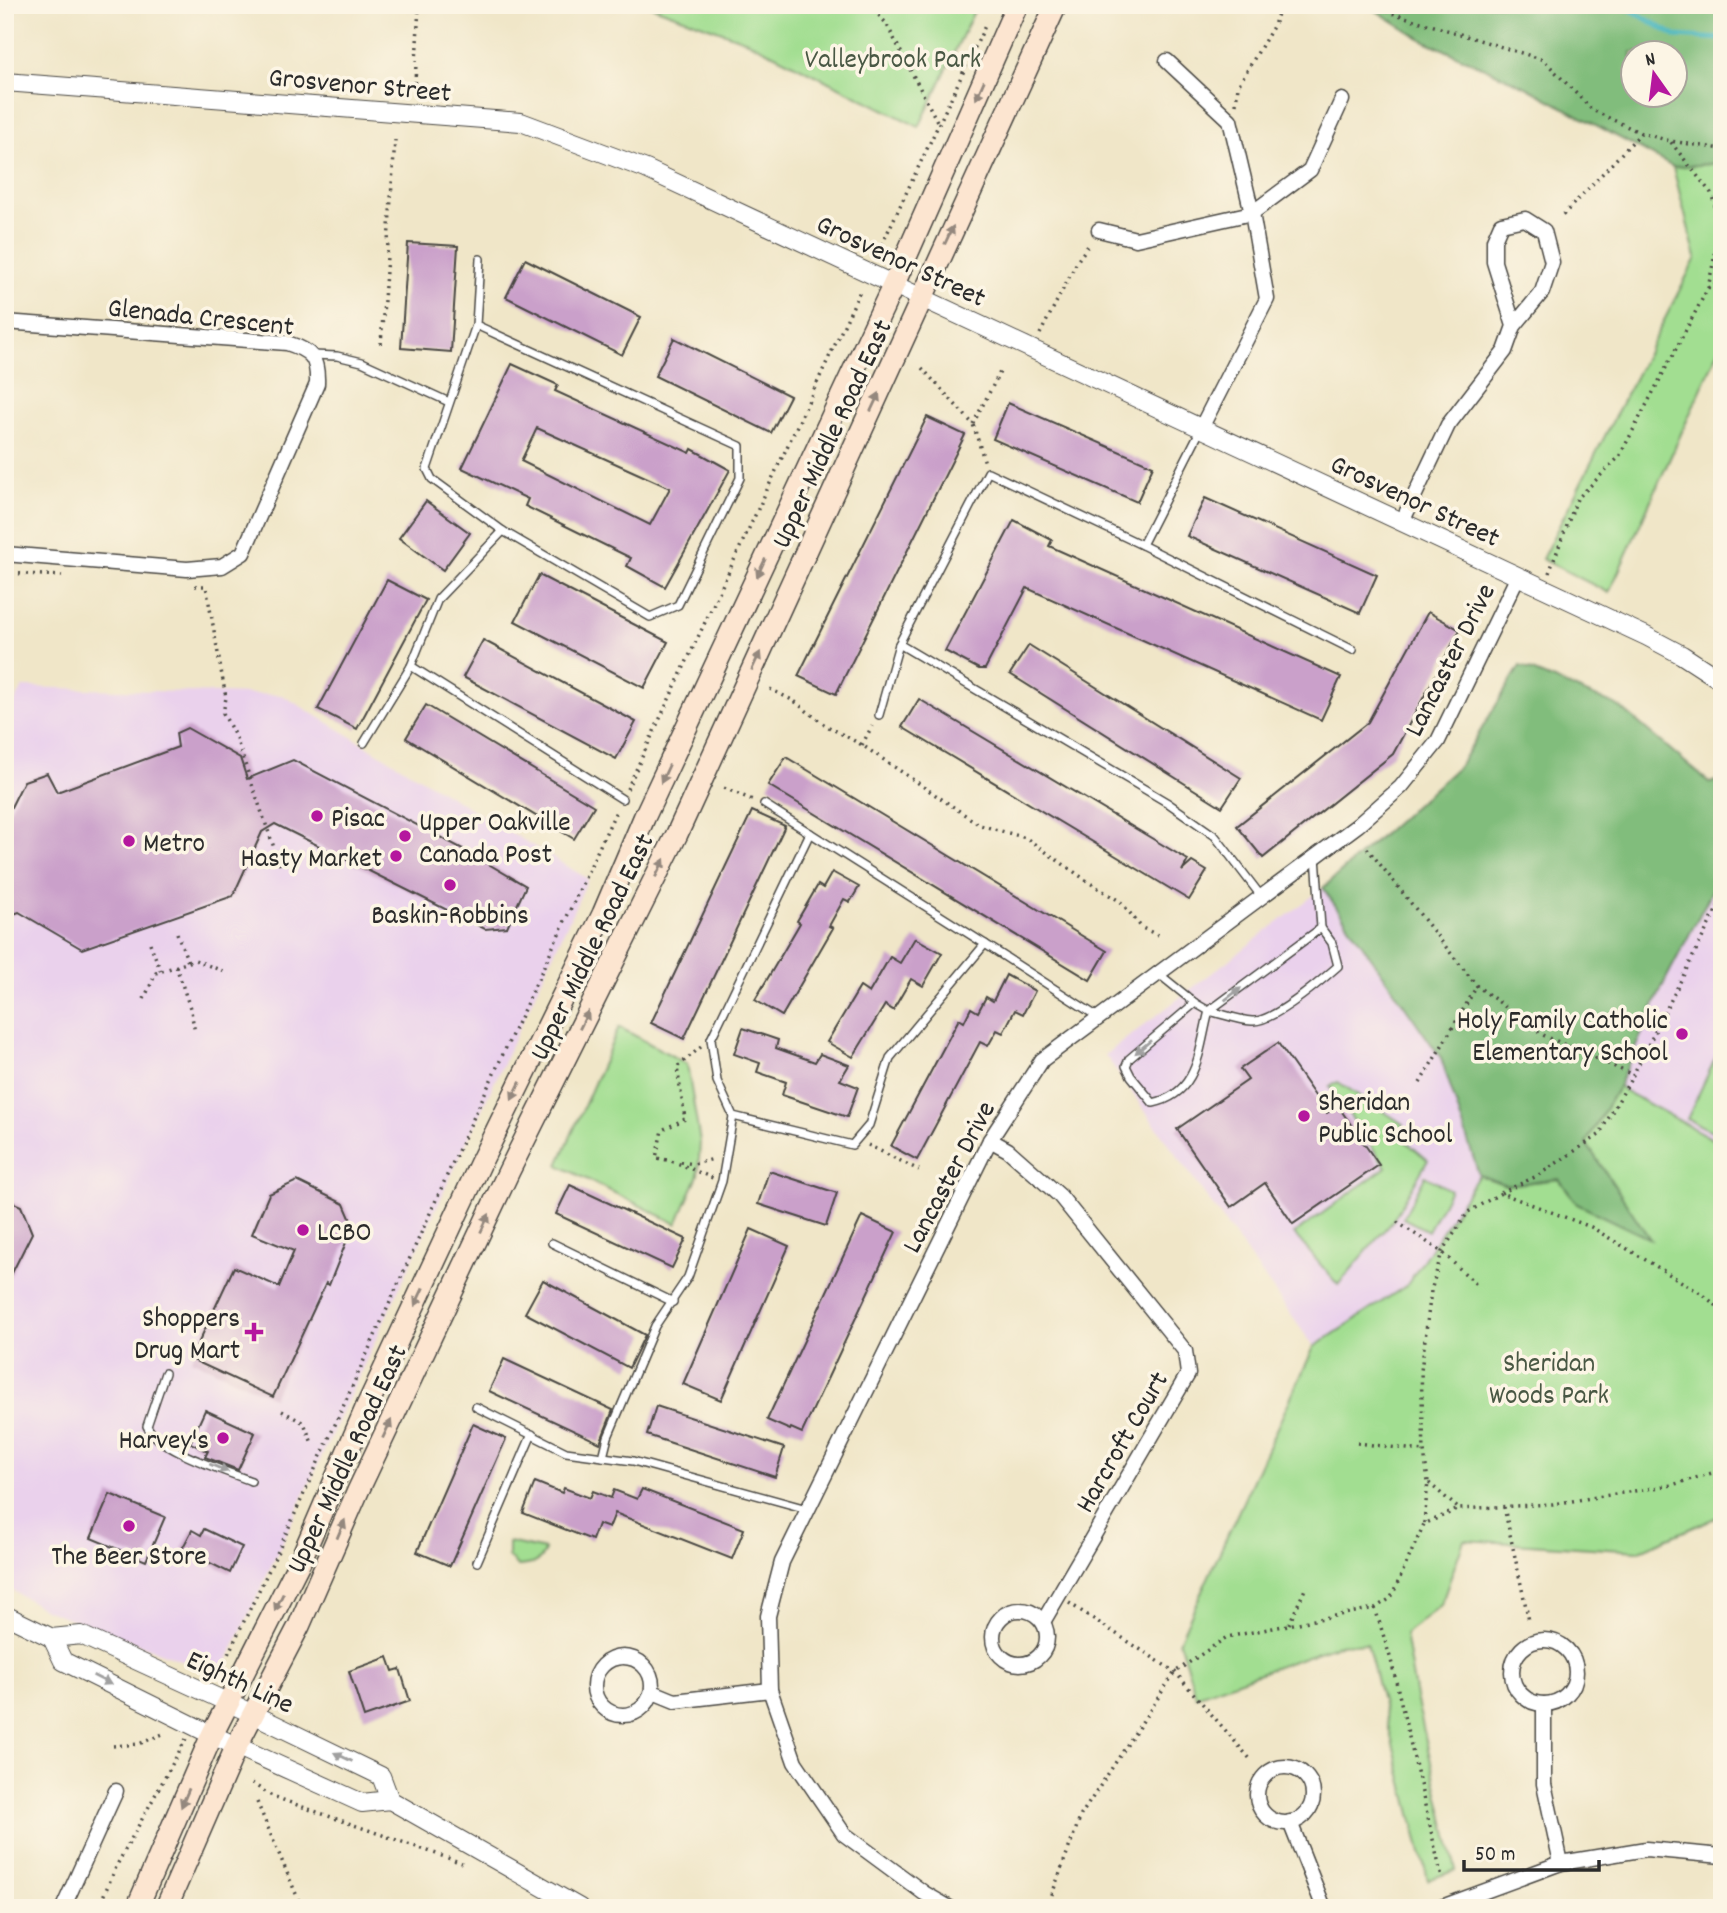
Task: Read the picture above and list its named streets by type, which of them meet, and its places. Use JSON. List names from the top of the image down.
{
  "streets": {
    "main road": ["Upper Middle Road East"],
    "street": [
      "Grosvenor Street",
      "Glenada Crescent",
      "Lancaster Drive",
      "Harcroft Court",
      "Eighth Line"
    ]
  },
  "crossings": [
    ["Grosvenor Street", "Upper Middle Road East"],
    ["Grosvenor Street", "Lancaster Drive"],
    ["Upper Middle Road East", "Eighth Line"],
    ["Lancaster Drive", "Harcroft Court"]
  ],
  "parks": ["Valleybrook Park", "Sheridan Woods Park"],
  "places": {
    "other": [
      "Pisac",
      "Upper Oakville Canada Post",
      "Metro",
      "Hasty Market",
      "Baskin-Robbins",
      "Holy Family Catholic Elementary School",
      "Sheridan Public School",
      "LCBO",
      "Harvey's",
      "The Beer Store"
    ],
    "health": ["Shoppers Drug Mart"]
  },
  "scale_bar": "50 m",
  "north": "top"
}
